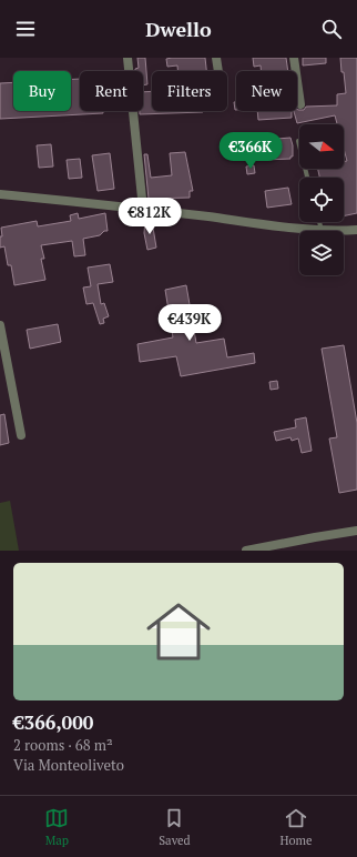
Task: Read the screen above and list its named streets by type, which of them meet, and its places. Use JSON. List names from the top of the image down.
{
  "north": "right",
  "page": {
    "header": "Dwello",
    "chip": [
      "Buy",
      "Rent",
      "Filters",
      "New"
    ],
    "price": ["€366K", "€812K", "€439K"],
    "list": [
      {
        "name": "€366,000",
        "note": "2 rooms · 68 m² · Via Monteoliveto"
      }
    ],
    "tabs": ["Map", "Saved", "Home"]
  }
}
